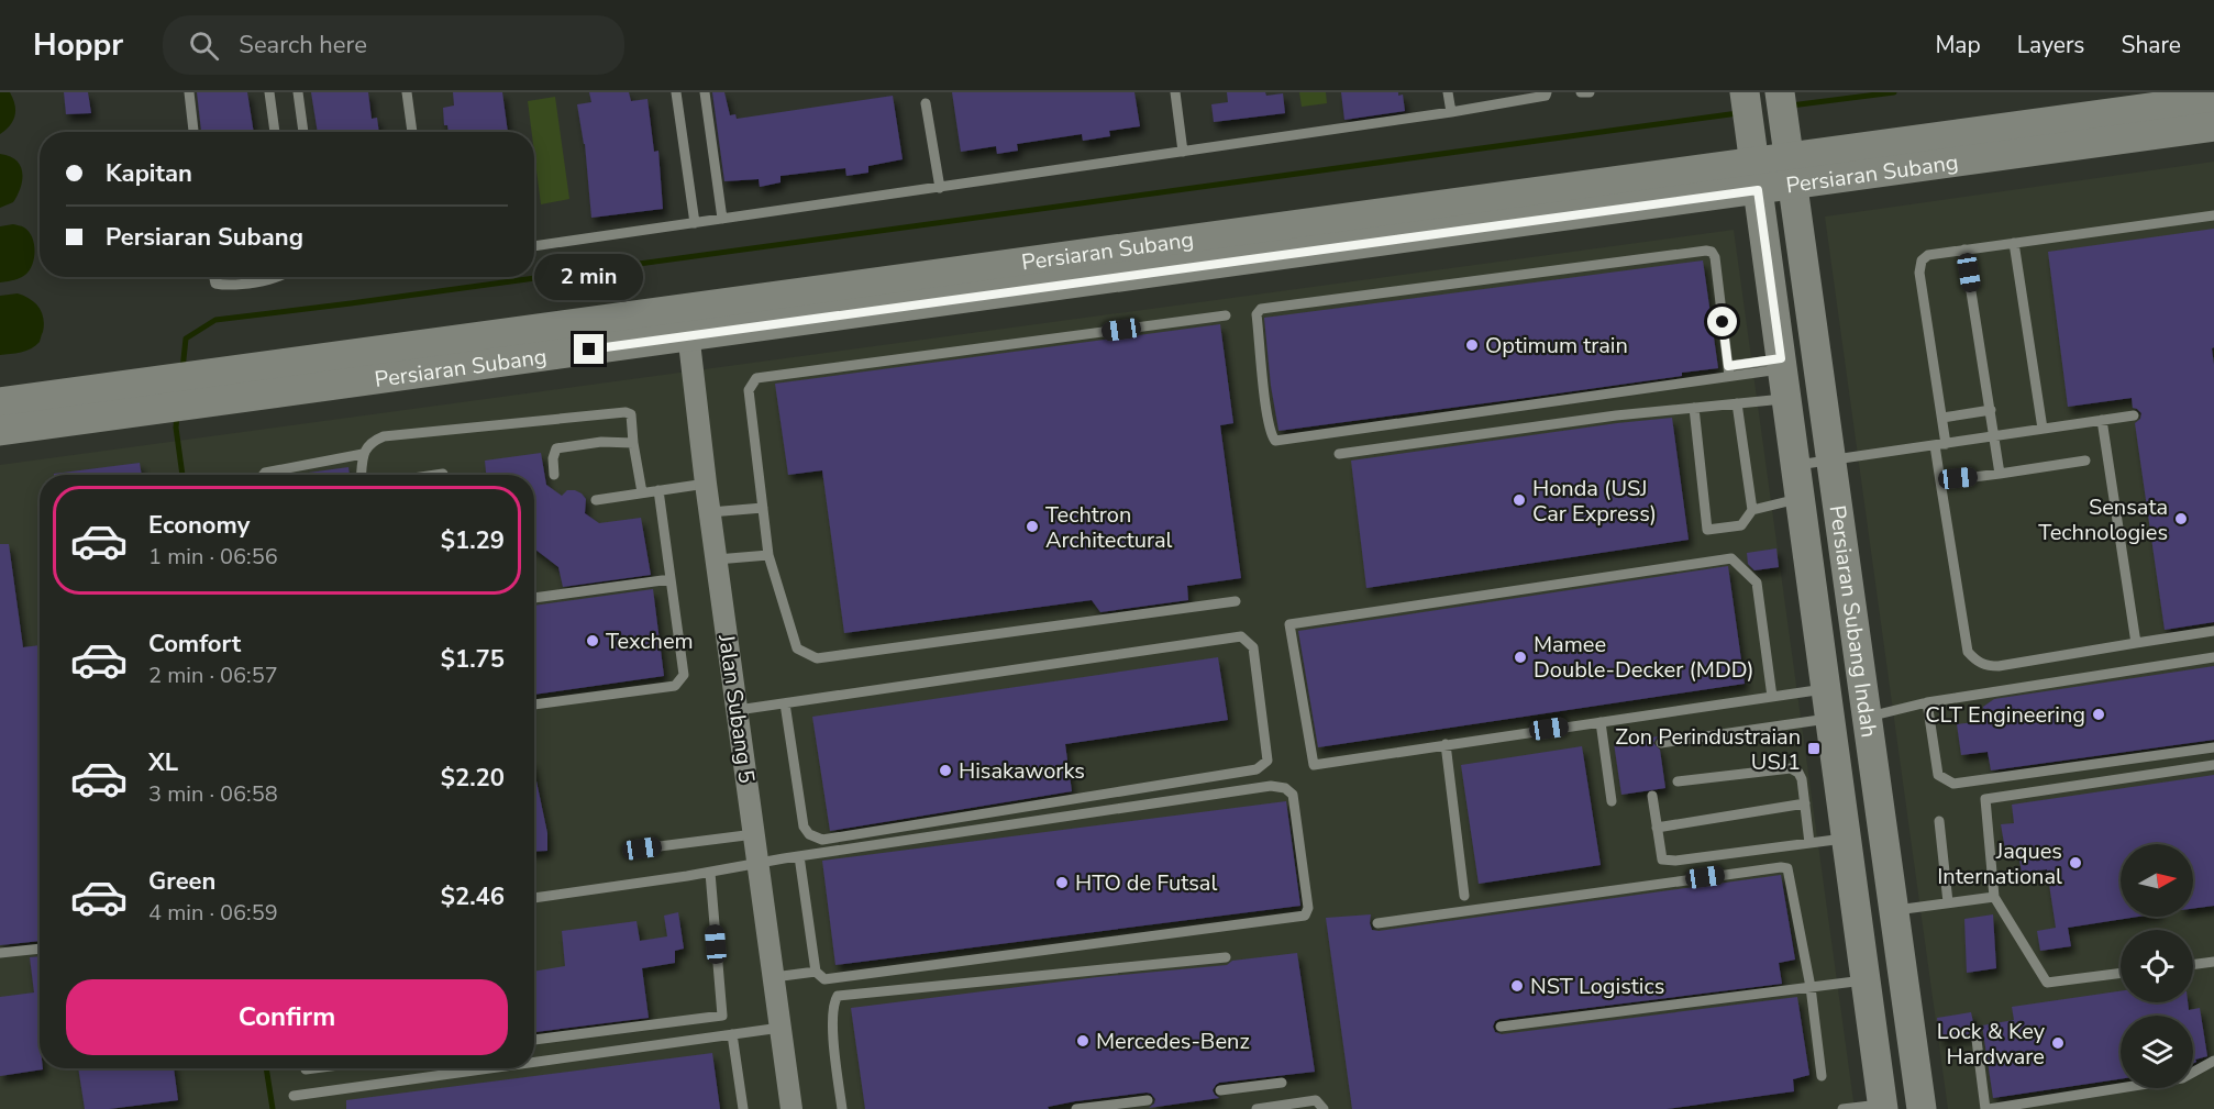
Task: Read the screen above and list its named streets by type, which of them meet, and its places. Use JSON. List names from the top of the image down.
{
  "streets": {
    "street": ["Persiaran Subang", "Persiaran Subang Indah", "Jalan Subang 5"]
  },
  "crossings": [
    ["Persiaran Subang", "Persiaran Subang Indah"],
    ["Persiaran Subang", "Jalan Subang 5"]
  ],
  "places": {
    "other": [
      "Optimum train",
      "Honda (USJ Car Express)",
      "Sensata Technologies",
      "Techtron Architectural",
      "Texchem",
      "Mamee Double-Decker (MDD)",
      "CLT Engineering",
      "Hisakaworks",
      "Jaques International",
      "HTO de Futsal",
      "NST Logistics",
      "Mercedes-Benz",
      "Lock & Key Hardware"
    ],
    "transit": ["Zon Perindustraian USJ1"]
  },
  "north": "right",
  "page": {
    "header": "Hoppr",
    "search": "Search here",
    "nav": ["Map", "Layers", "Share"],
    "banner": ["Kapitan", "Persiaran Subang"],
    "bubble": "2 min",
    "list": [
      {
        "name": "Economy",
        "note": "1 min · 06:56",
        "value": "$1.29"
      },
      {
        "name": "Comfort",
        "note": "2 min · 06:57",
        "value": "$1.75"
      },
      {
        "name": "XL",
        "note": "3 min · 06:58",
        "value": "$2.20"
      },
      {
        "name": "Green",
        "note": "4 min · 06:59",
        "value": "$2.46"
      }
    ],
    "buttons": "Confirm"
  }
}
